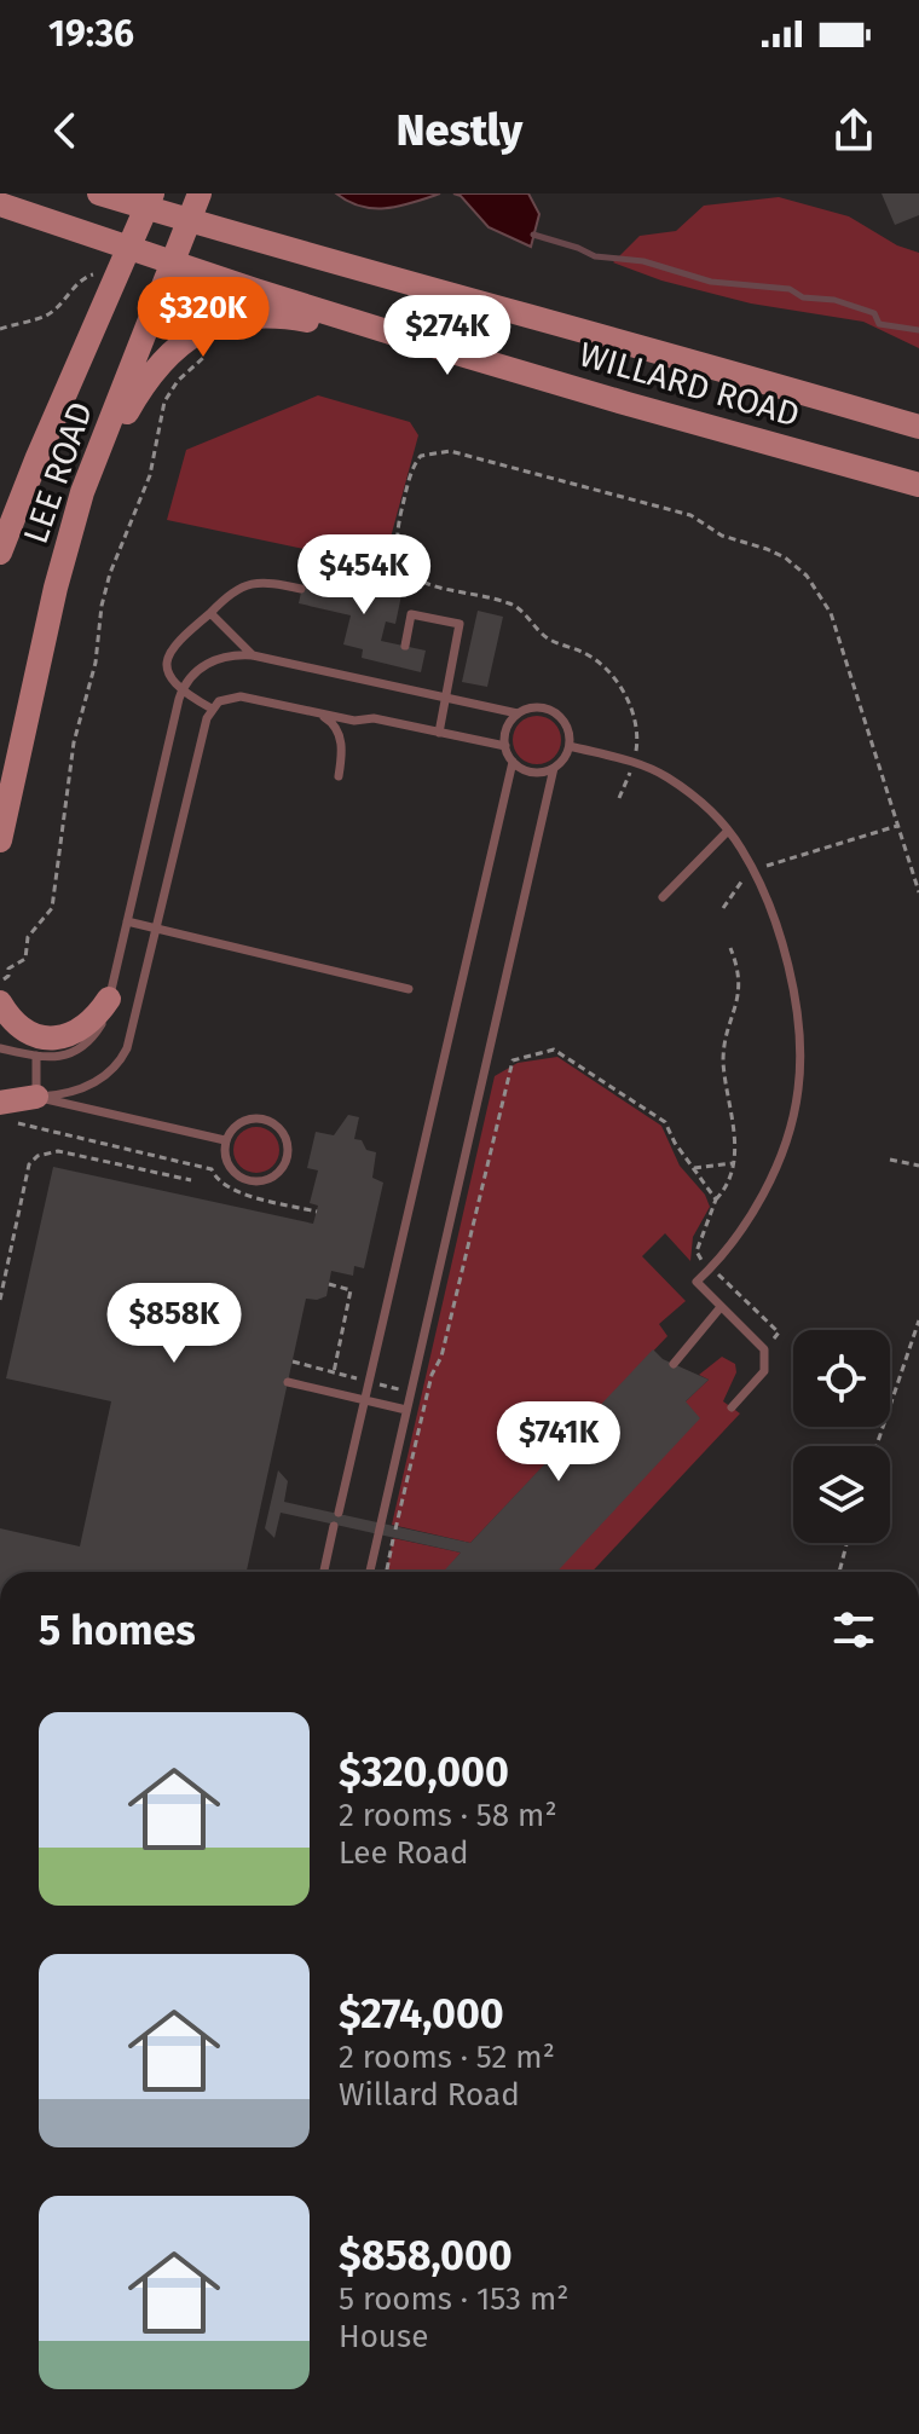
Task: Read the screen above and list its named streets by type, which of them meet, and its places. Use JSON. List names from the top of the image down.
{
  "streets": {
    "main road": ["WILLARD ROAD", "LEE ROAD"]
  },
  "crossings": [
    ["WILLARD ROAD", "LEE ROAD"]
  ],
  "page": {
    "status": "19:36",
    "header": "Nestly",
    "price": [
      "$320K",
      "$274K",
      "$454K",
      "$858K",
      "$741K"
    ],
    "heading": "5 homes",
    "list": [
      {
        "name": "$320,000",
        "note": "2 rooms · 58 m² · Lee Road"
      },
      {
        "name": "$274,000",
        "note": "2 rooms · 52 m² · Willard Road"
      },
      {
        "name": "$858,000",
        "note": "5 rooms · 153 m² · House"
      }
    ]
  }
}
